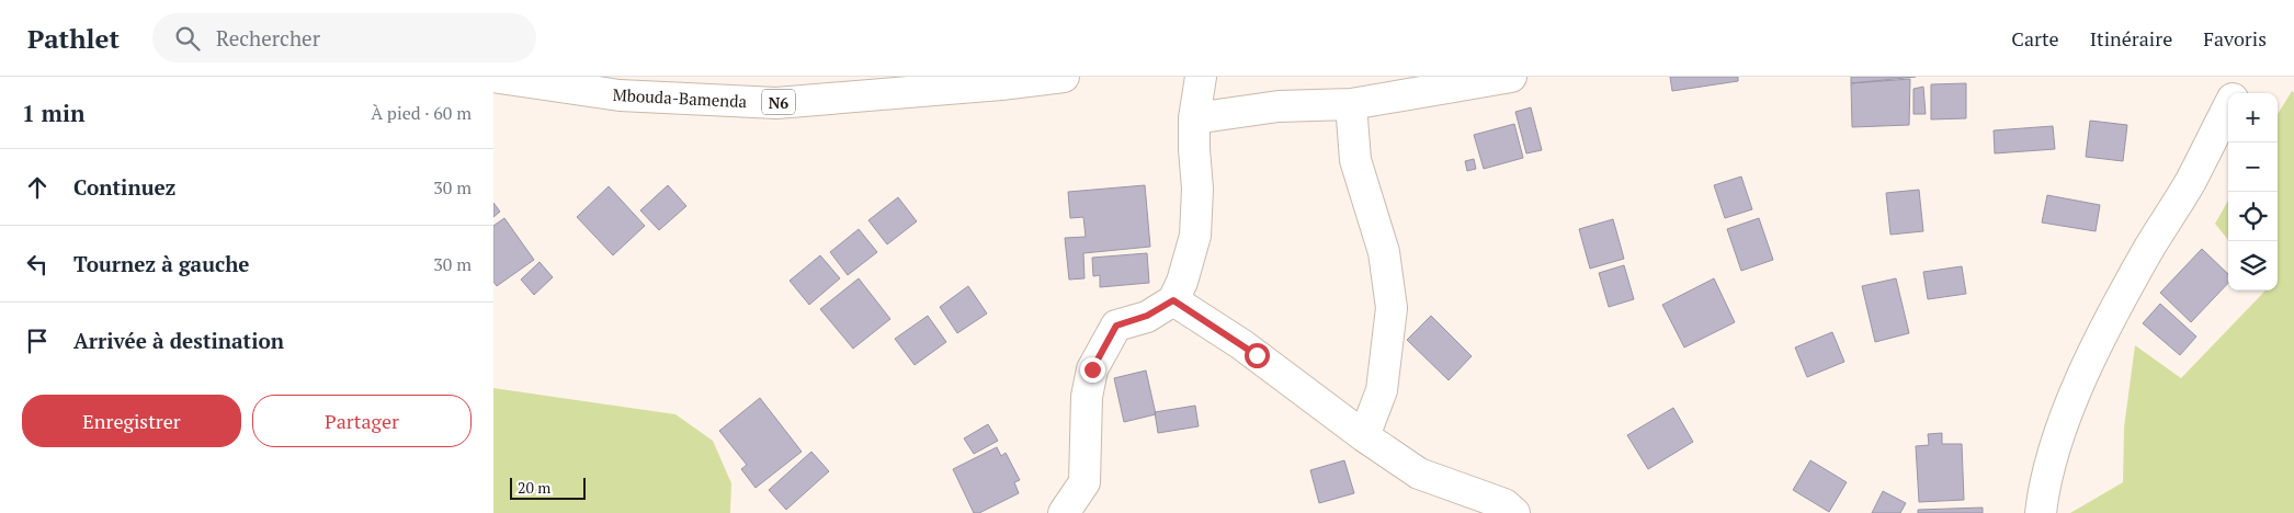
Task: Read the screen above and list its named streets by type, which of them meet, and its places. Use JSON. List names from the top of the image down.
{
  "streets": {
    "main road": ["Mbouda-Bamenda", "N6"]
  },
  "scale_bar": "20 m",
  "page": {
    "header": "Pathlet",
    "search": "Rechercher",
    "nav": ["Carte", "Itinéraire", "Favoris"],
    "heading": ["1 min", "À pied · 60 m"],
    "map_buttons": ["+", "−"],
    "list": [
      ["Continuez", "30 m"],
      ["Tournez à gauche", "30 m"],
      "Arrivée à destination"
    ],
    "buttons": ["Enregistrer", "Partager"],
    "scale": "20 m"
  }
}
